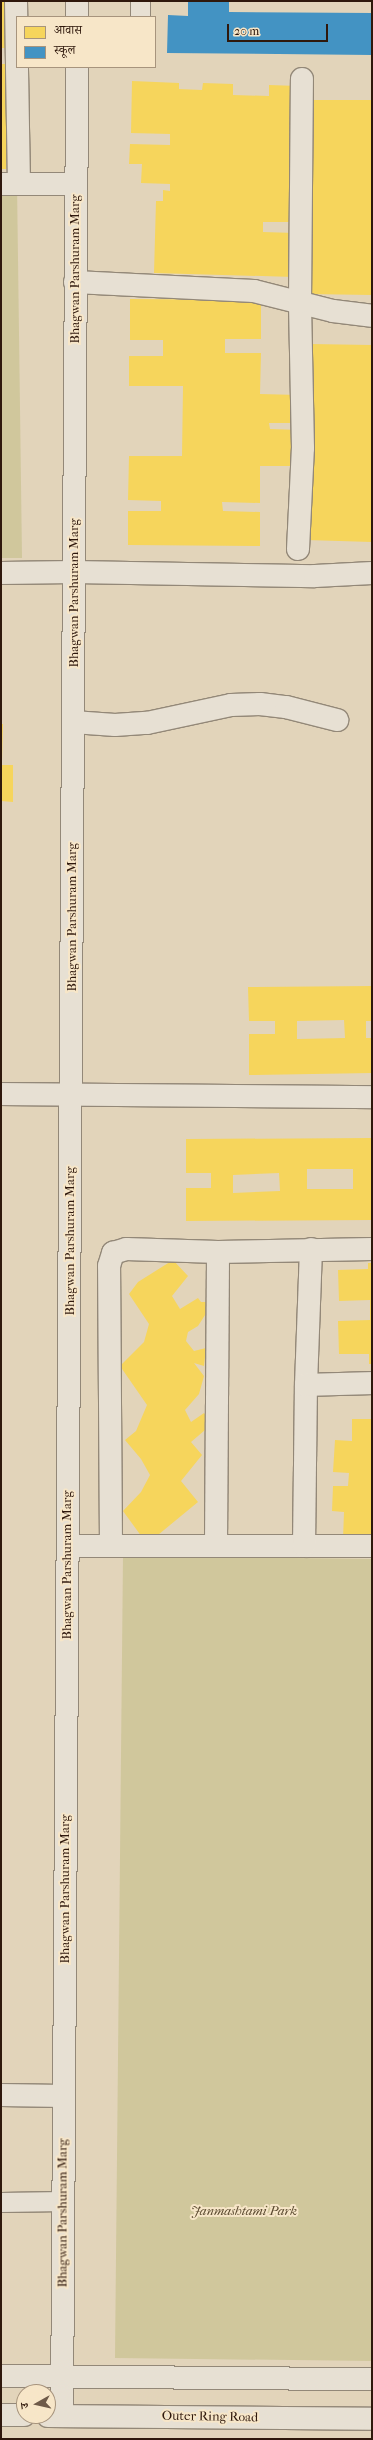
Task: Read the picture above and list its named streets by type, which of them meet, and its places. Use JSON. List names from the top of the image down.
{
  "streets": {
    "street": ["Bhagwan Parshuram Marg", "Outer Ring Road"]
  },
  "parks": ["Janmashtami Park"],
  "legend": ["आवास", "स्कूल"],
  "scale_bar": "20 m",
  "north": "left"
}
